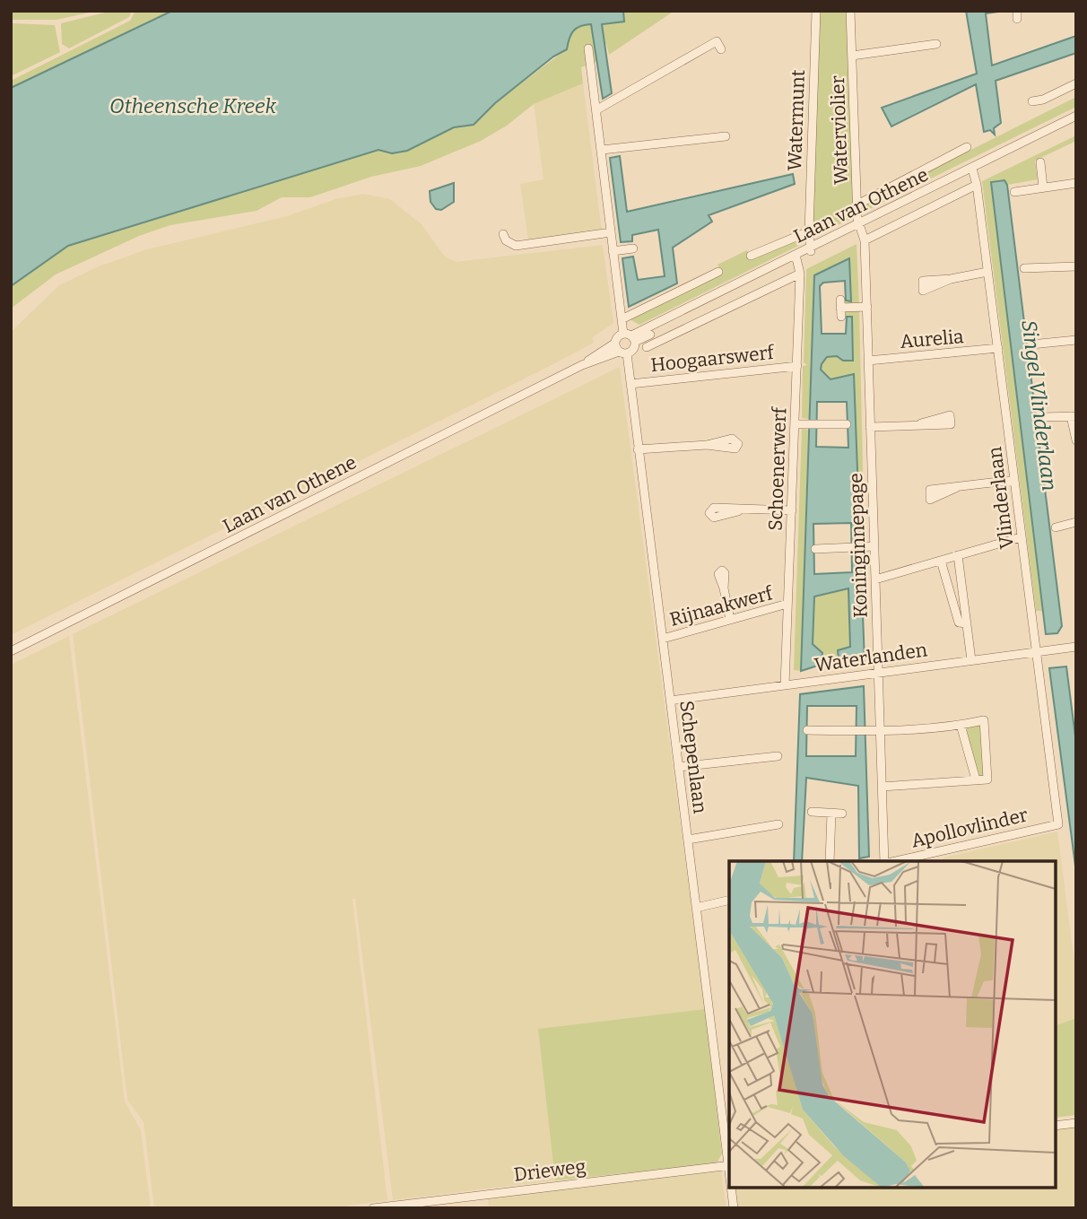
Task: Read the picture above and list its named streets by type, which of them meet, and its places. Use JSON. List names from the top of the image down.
{
  "streets": {
    "street": [
      "Watermunt",
      "Waterviolier",
      "Laan van Othene",
      "Aurelia",
      "Hoogaarswerf",
      "Schoenerwerf",
      "Vlinderlaan",
      "Koninginnepage",
      "Rijnaakwerf",
      "Waterlanden",
      "Schepenlaan",
      "Apollovlinder",
      "Drieweg"
    ]
  },
  "crossings": [
    ["Watermunt", "Laan van Othene"],
    ["Waterviolier", "Laan van Othene"],
    ["Waterviolier", "Koninginnepage"],
    ["Laan van Othene", "Schoenerwerf"],
    ["Laan van Othene", "Vlinderlaan"],
    ["Laan van Othene", "Koninginnepage"],
    ["Laan van Othene", "Schepenlaan"],
    ["Aurelia", "Vlinderlaan"],
    ["Aurelia", "Koninginnepage"],
    ["Hoogaarswerf", "Schoenerwerf"],
    ["Hoogaarswerf", "Schepenlaan"],
    ["Schoenerwerf", "Rijnaakwerf"],
    ["Schoenerwerf", "Waterlanden"],
    ["Vlinderlaan", "Waterlanden"],
    ["Vlinderlaan", "Apollovlinder"],
    ["Koninginnepage", "Waterlanden"],
    ["Rijnaakwerf", "Schepenlaan"],
    ["Waterlanden", "Schepenlaan"],
    ["Schepenlaan", "Drieweg"]
  ],
  "water": ["Otheensche Kreek", "Singel Vlinderlaan"]
}
